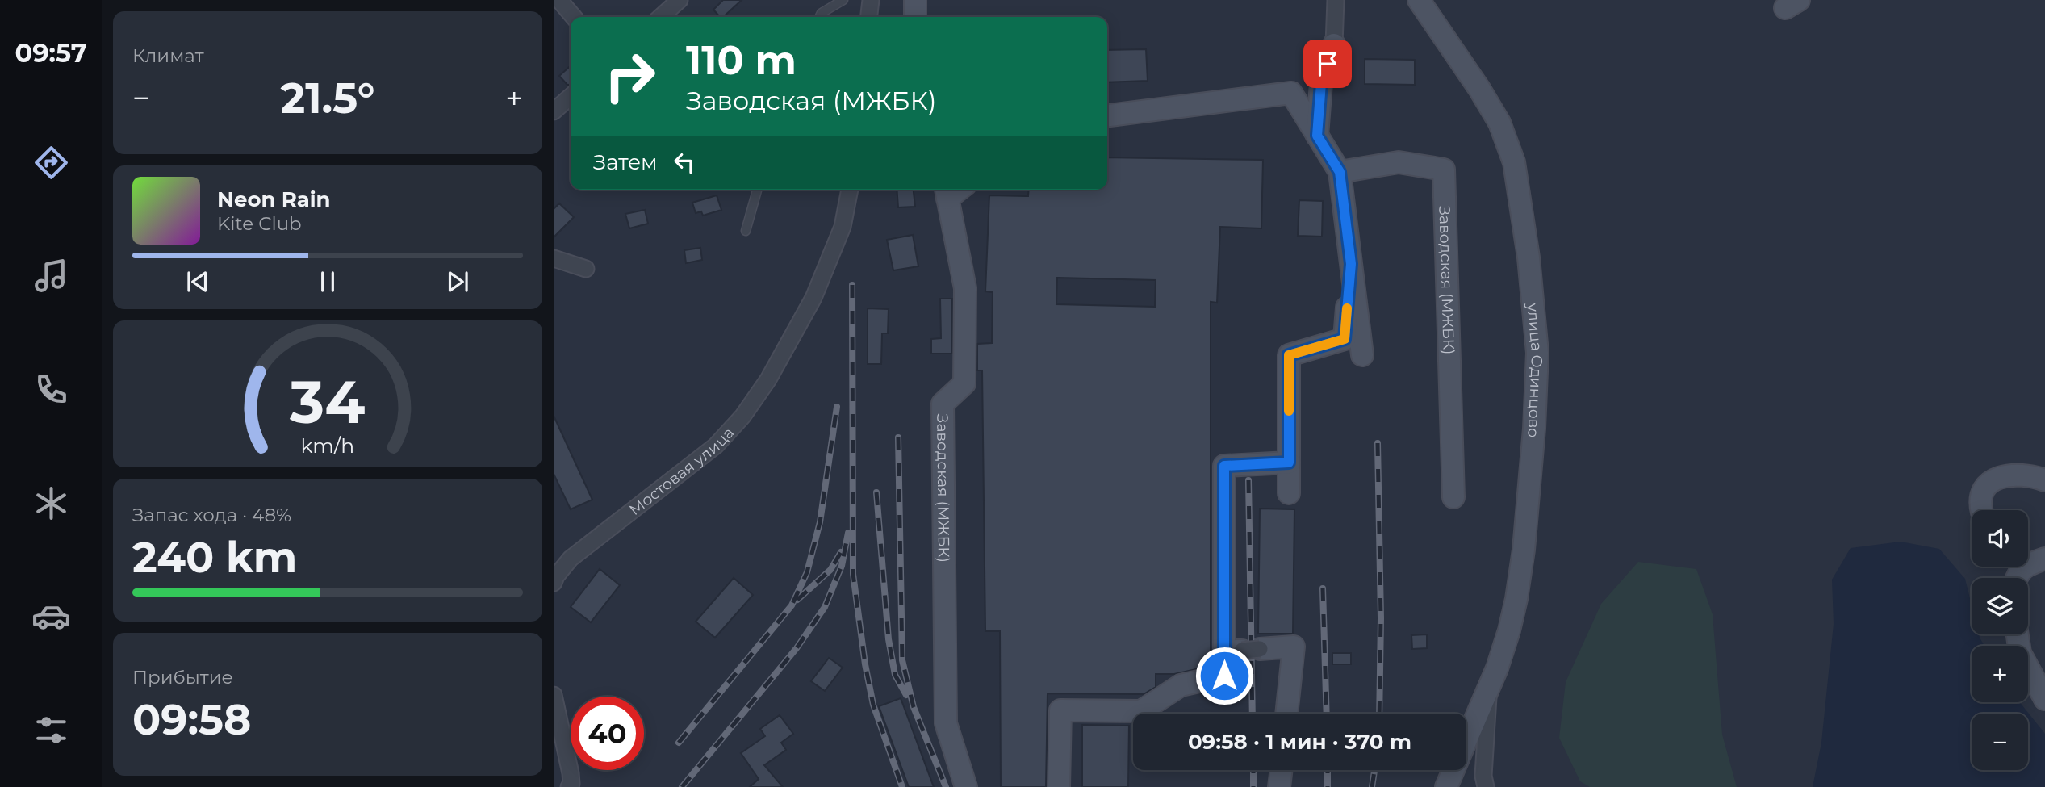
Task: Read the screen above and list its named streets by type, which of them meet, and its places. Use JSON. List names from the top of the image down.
{
  "streets": {
    "street": ["Заводская (МЖБК)", "улица Одинцово", "Мостовая улица"]
  },
  "page": {
    "tabs": "09:57",
    "tile": [
      "Климат",
      ["Запас хода · 48%", "240 km"],
      ["Прибытие", "09:58"]
    ],
    "turn": ["110 m", "Заводская (МЖБК)"],
    "heat": ["−", "21.5°", "+"],
    "then": "Затем",
    "song": ["Neon Rain", "Kite Club"],
    "map_buttons": ["+", "−"],
    "limit": "40",
    "trip": "09:58 · 1 мин · 370 m",
    "gauge": ["34", "km/h"]
  }
}
